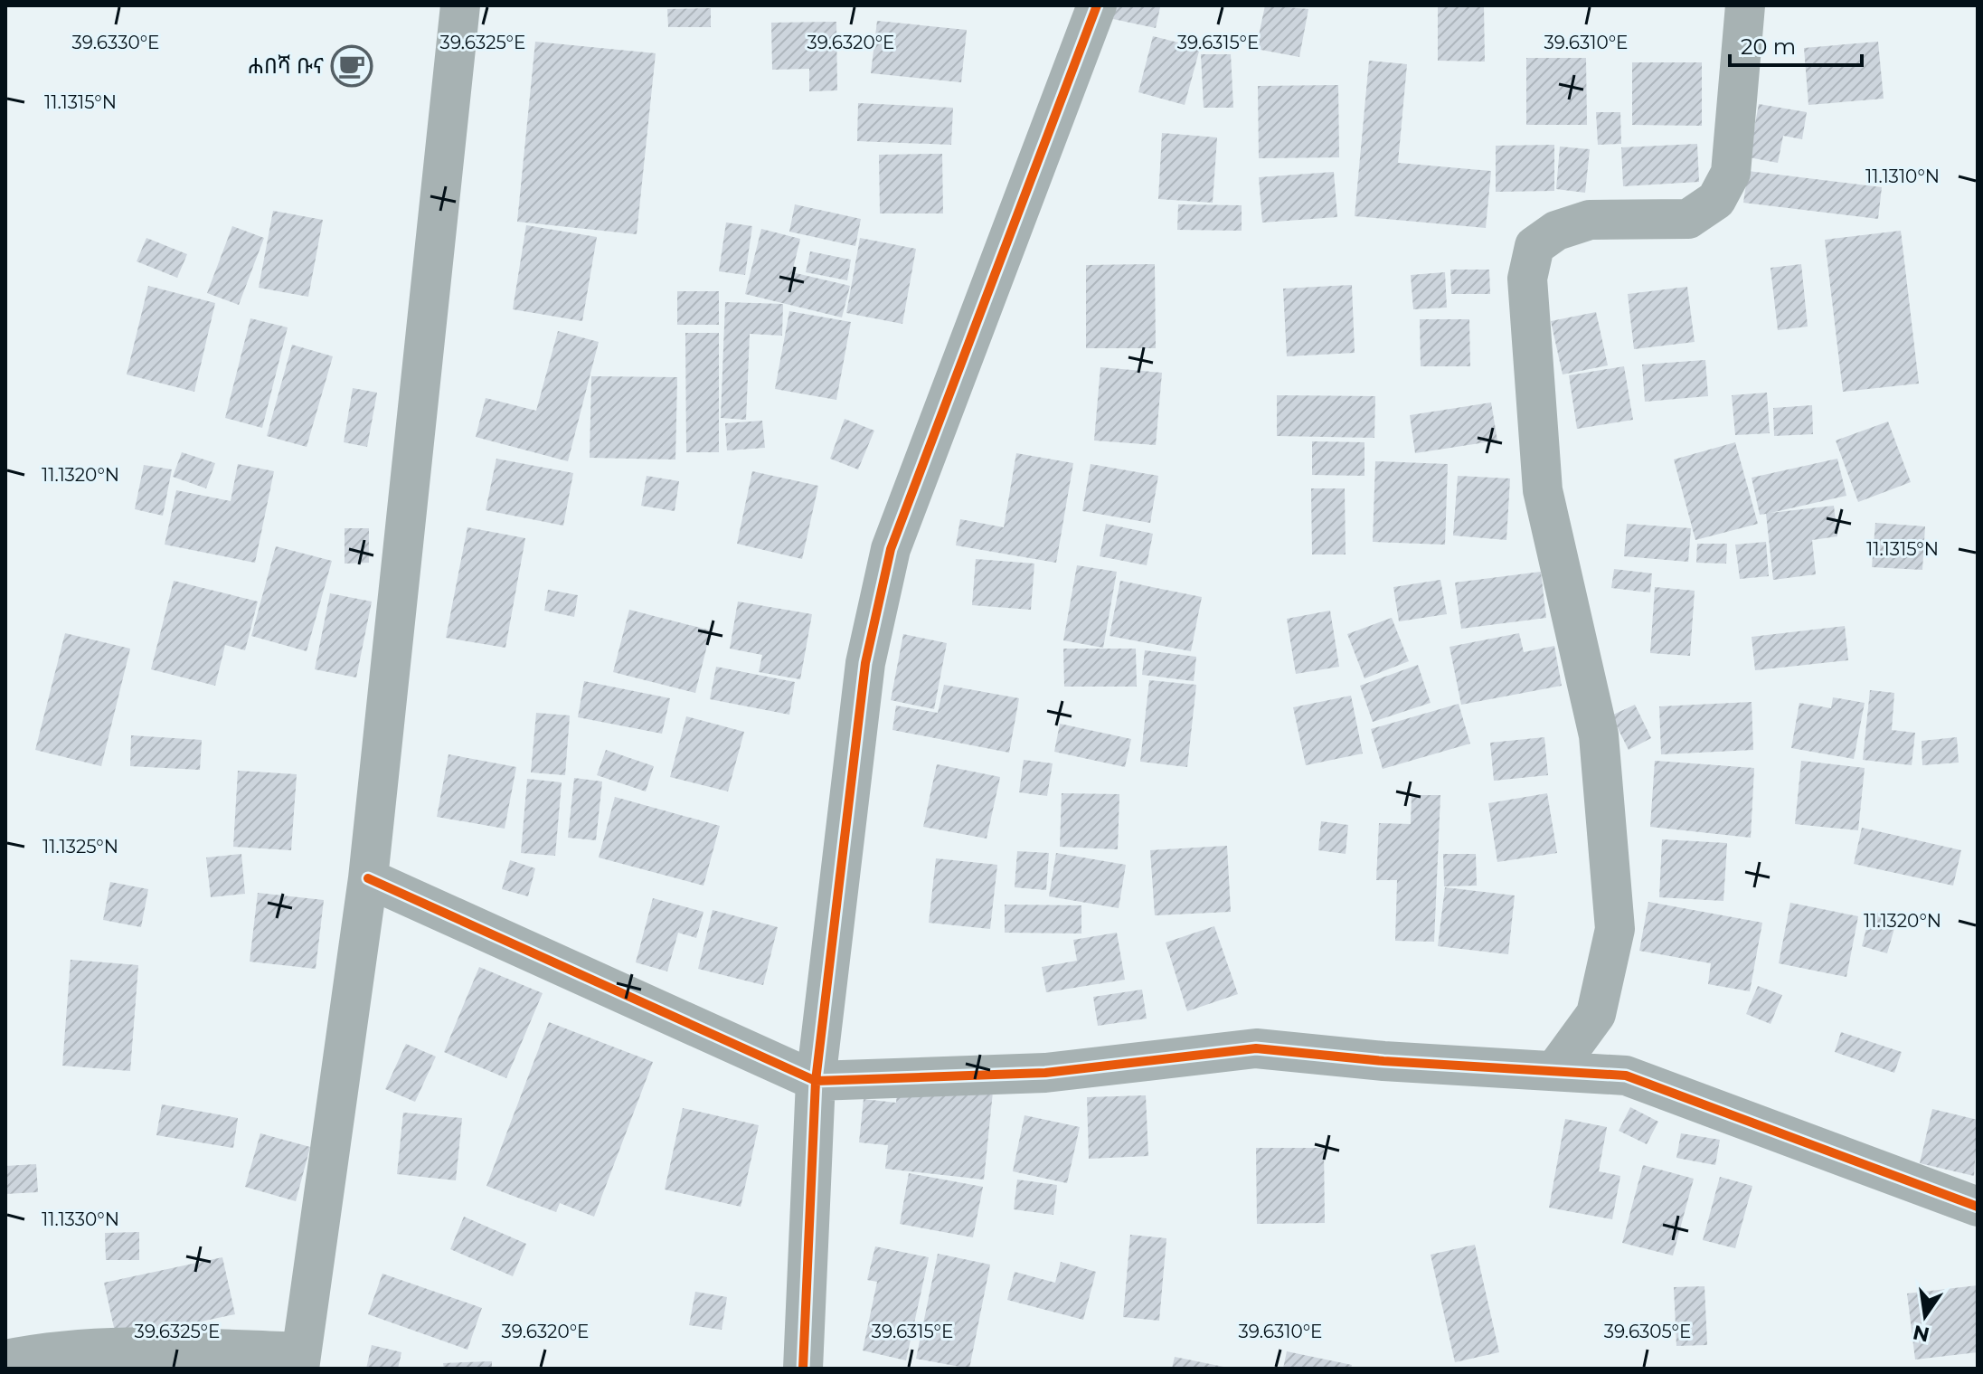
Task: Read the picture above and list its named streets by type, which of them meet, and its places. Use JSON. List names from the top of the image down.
{
  "places": {
    "cafe": ["ሐበሻ ቡና"]
  },
  "scale_bar": "20 m",
  "north": "bottom",
  "coordinates": [
    "39.6330°E",
    "39.6325°E",
    "39.6320°E",
    "39.6315°E",
    "39.6310°E",
    "11.1315°N",
    "11.1310°N",
    "11.1320°N",
    "11.1325°N",
    "11.1330°N",
    "39.6305°E"
  ]
}
